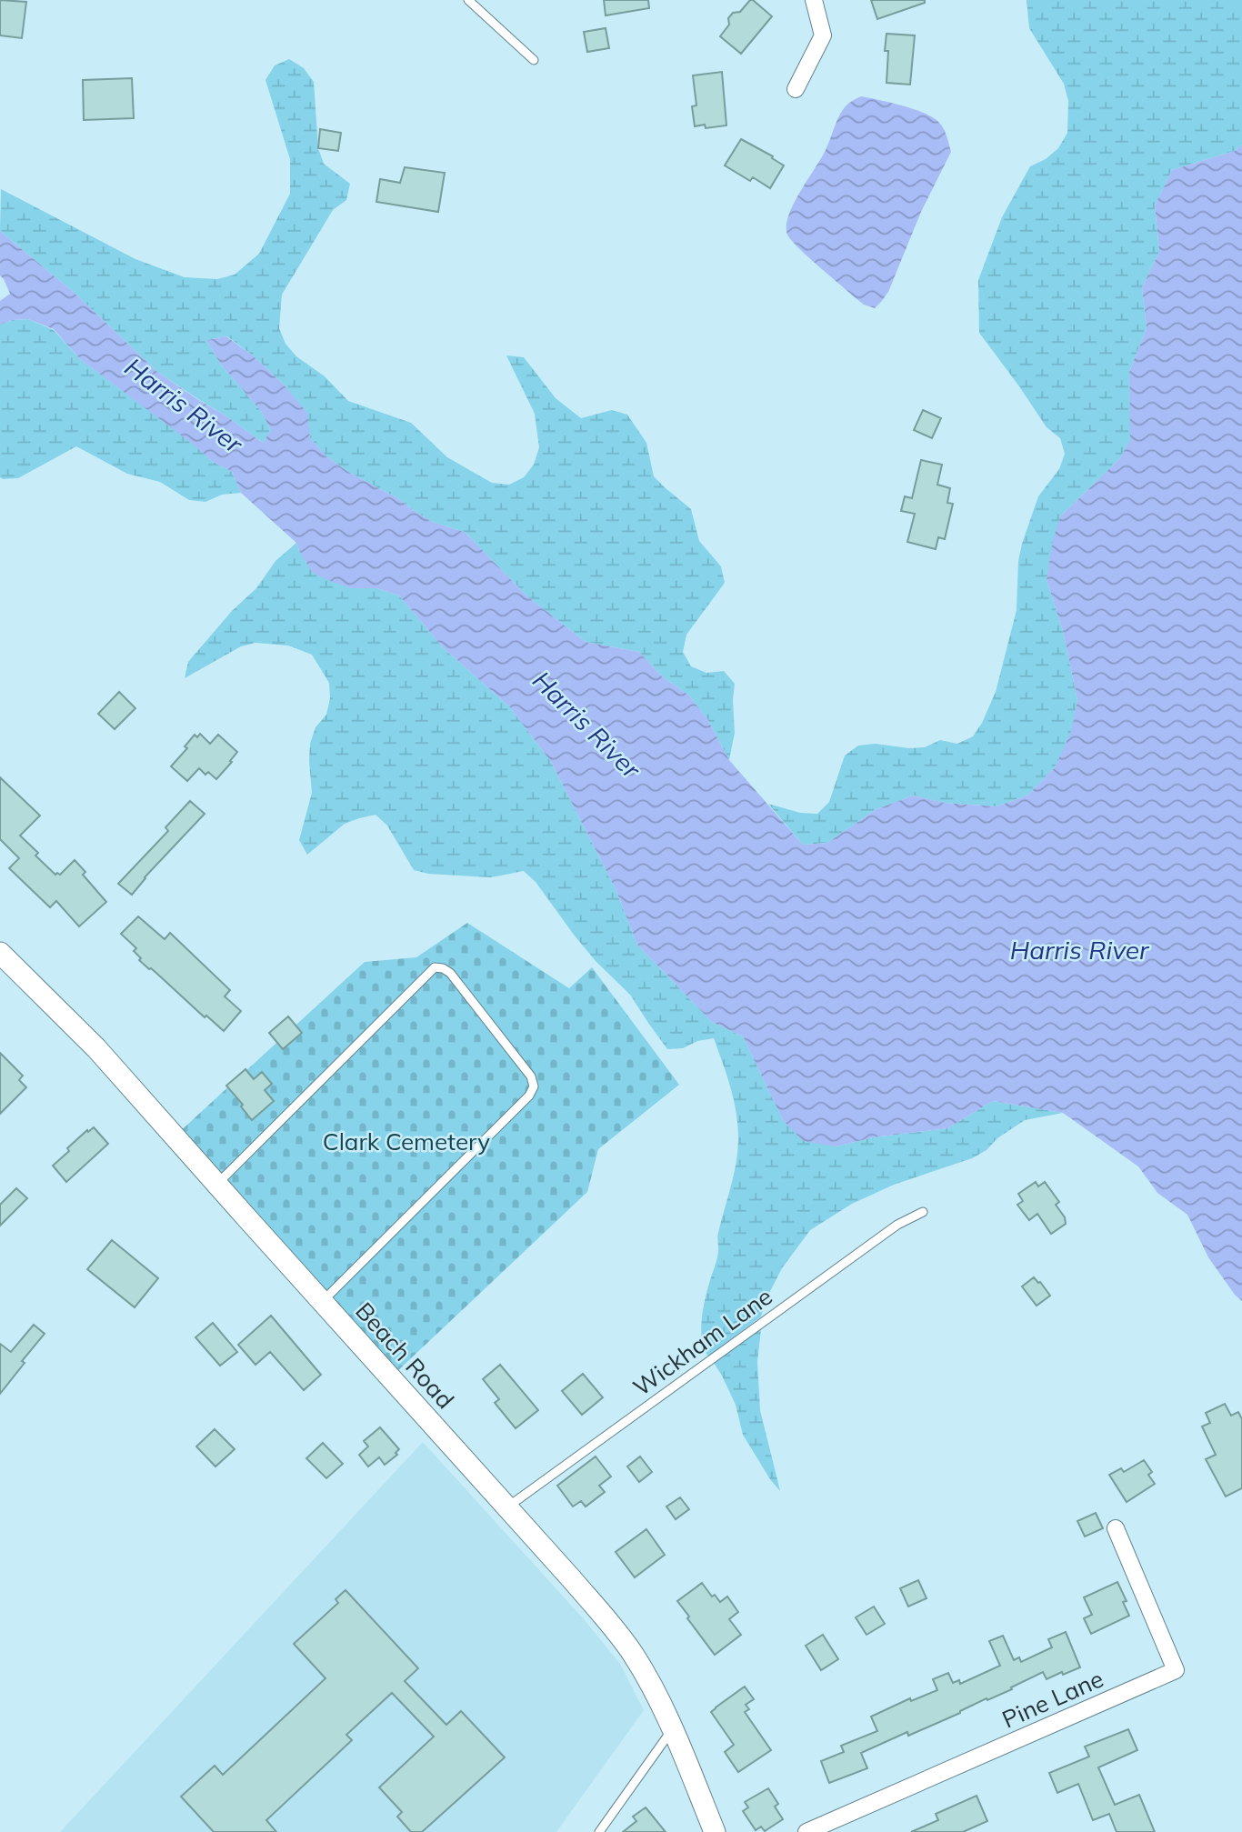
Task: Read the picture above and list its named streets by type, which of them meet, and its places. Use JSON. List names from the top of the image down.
{
  "streets": {
    "street": ["Beach Road", "Pine Lane"],
    "lane": ["Wickham Lane"]
  },
  "crossings": [
    ["Wickham Lane", "Beach Road"]
  ],
  "water": ["Harris River"],
  "parks": ["Clark Cemetery"]
}
